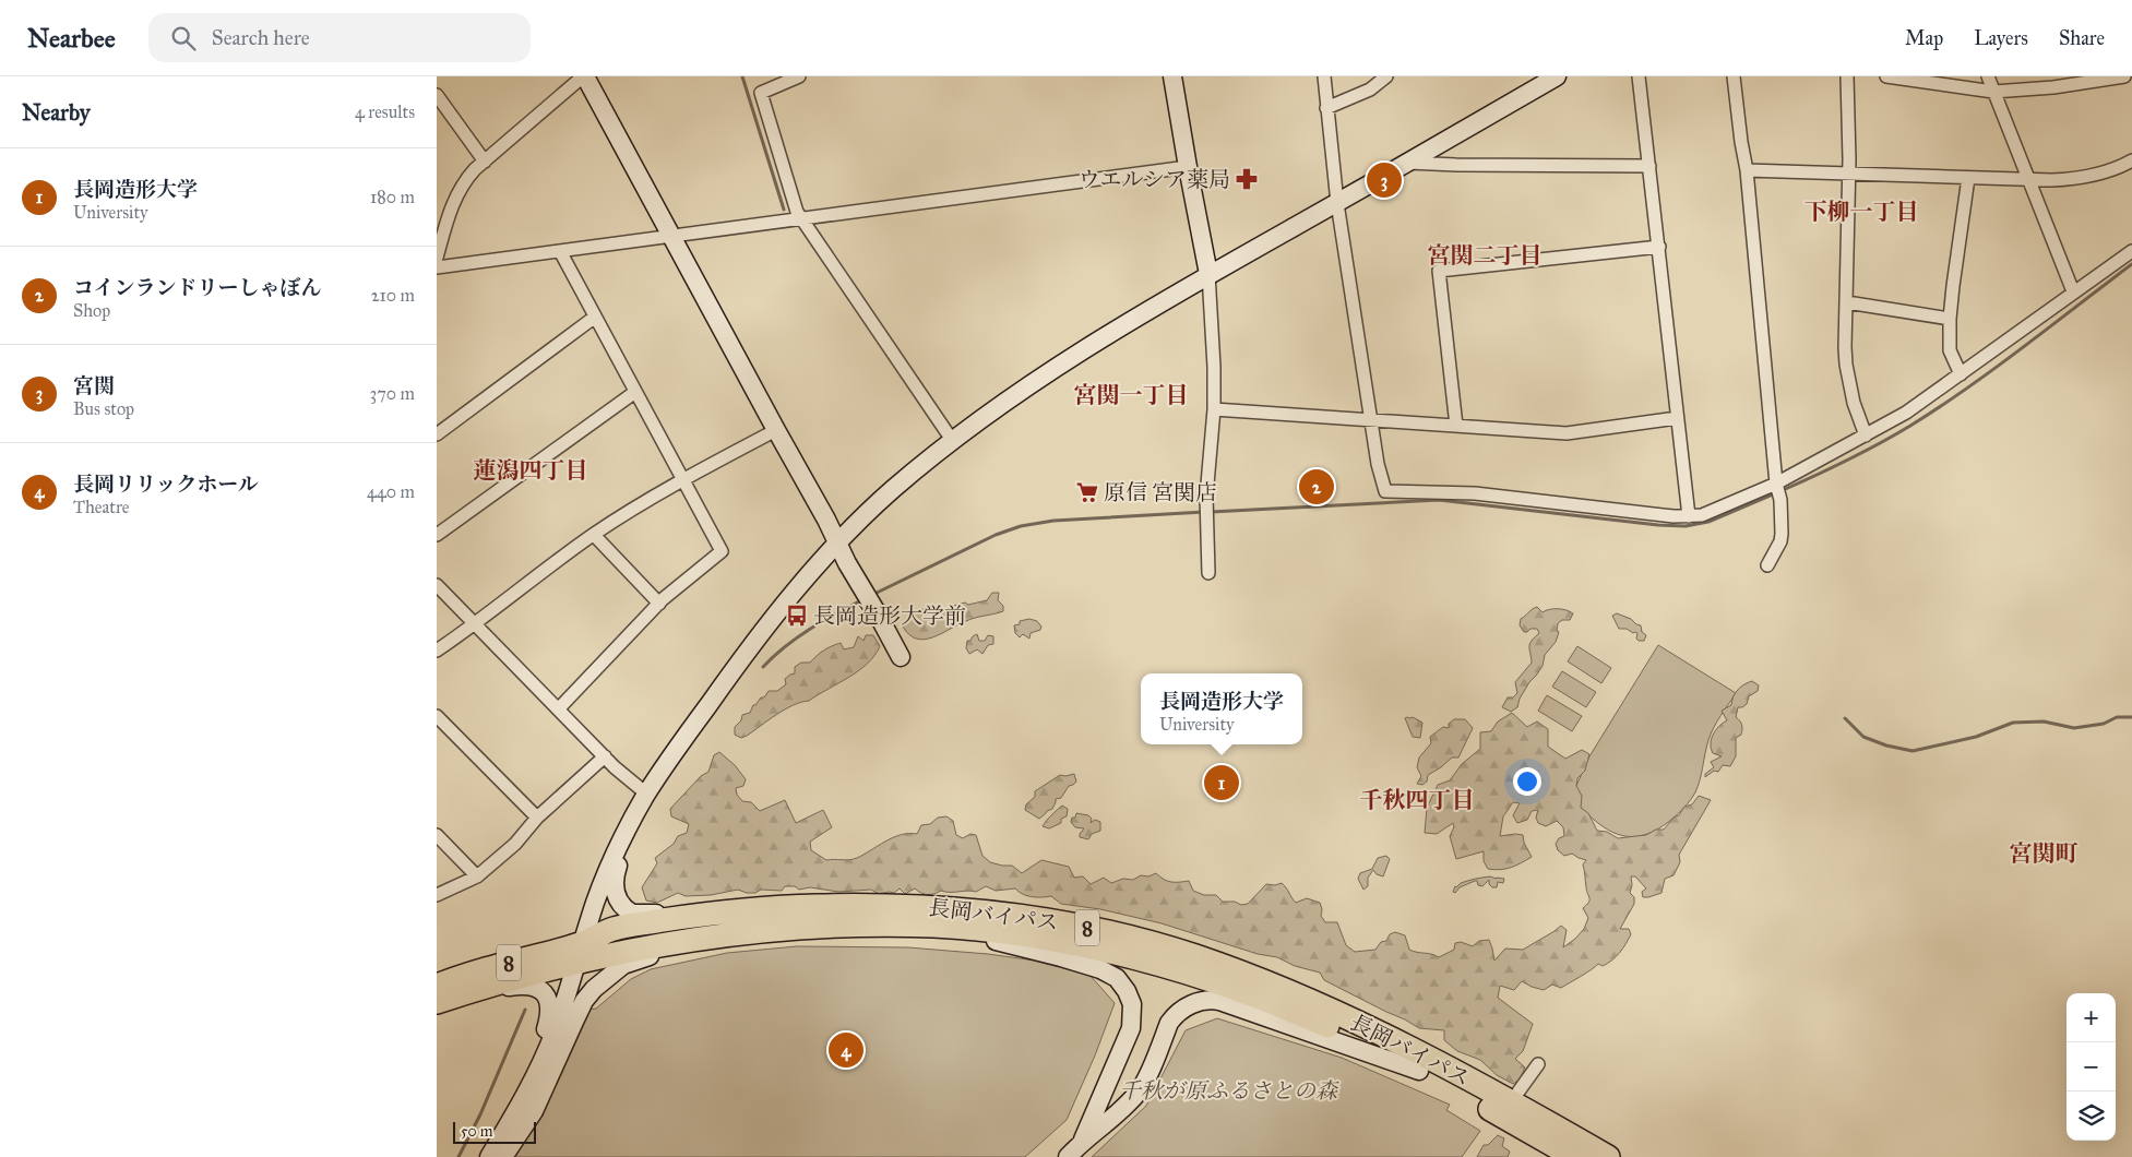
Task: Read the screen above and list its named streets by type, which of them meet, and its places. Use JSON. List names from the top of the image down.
{
  "streets": {
    "highway": ["長岡バイパス", "8"]
  },
  "districts": [
    "下柳一丁目",
    "宮関二丁目",
    "宮関一丁目",
    "蓮潟四丁目",
    "千秋四丁目",
    "宮関町"
  ],
  "parks": ["千秋が原ふるさとの森"],
  "places": {
    "pharmacy": ["ウエルシア薬局"],
    "supermarket": ["原信 宮関店"],
    "bus stop": ["長岡造形大学前"]
  },
  "scale_bar": "50 m",
  "page": {
    "header": "Nearbee",
    "search": "Search here",
    "nav": ["Map", "Layers", "Share"],
    "heading": ["Nearby", "4 results"],
    "list": [
      {
        "mark": "1",
        "name": "長岡造形大学",
        "note": "University",
        "value": "180 m"
      },
      {
        "mark": "2",
        "name": "コインランドリーしゃぼん",
        "note": "Shop",
        "value": "210 m"
      },
      {
        "mark": "3",
        "name": "宮関",
        "note": "Bus stop",
        "value": "370 m"
      },
      {
        "mark": "4",
        "name": "長岡リリックホール",
        "note": "Theatre",
        "value": "440 m"
      }
    ],
    "pins": [
      "3",
      "2",
      "1",
      "4"
    ],
    "popup": ["長岡造形大学", "University"],
    "map_buttons": ["+", "−"],
    "scale": "50 m"
  }
}
